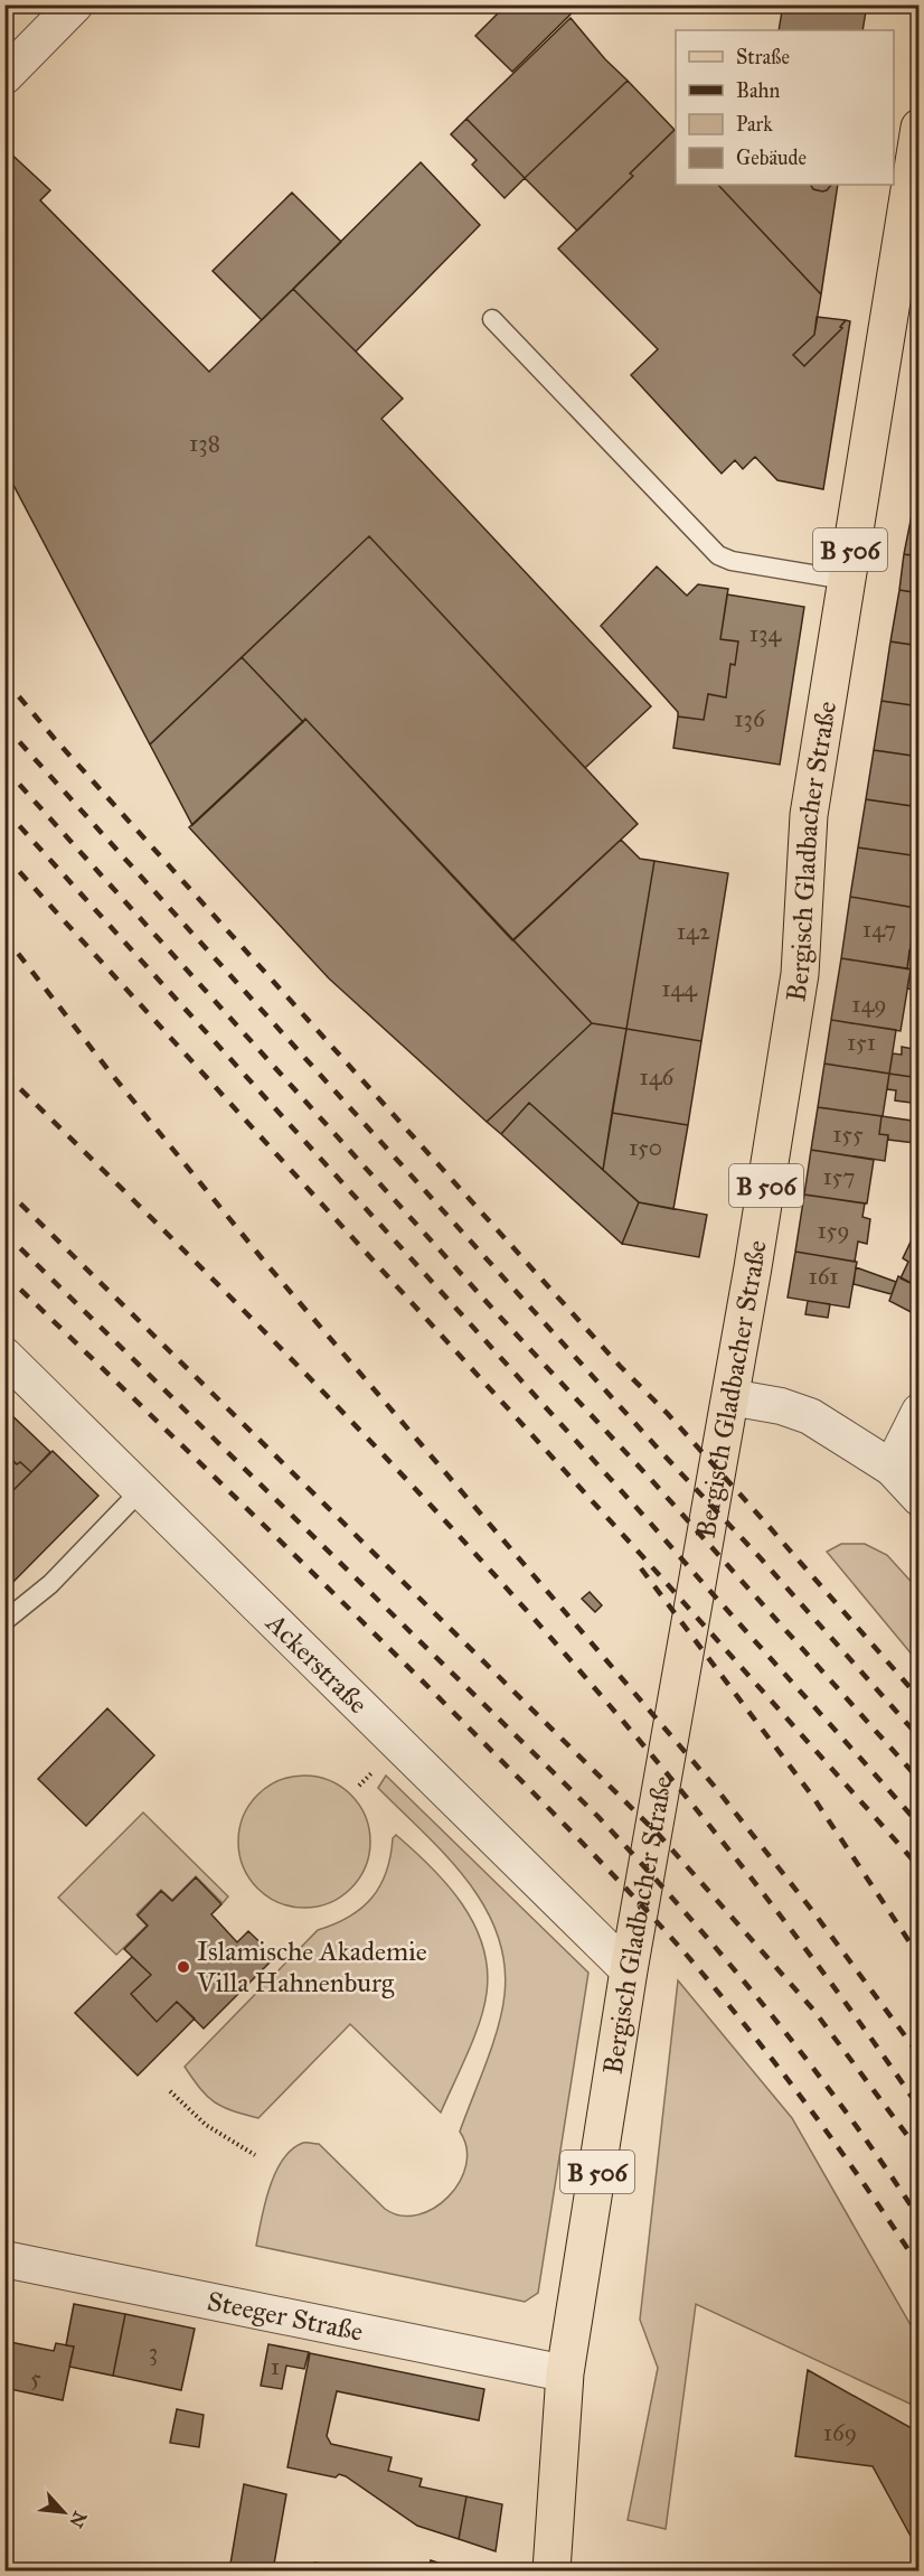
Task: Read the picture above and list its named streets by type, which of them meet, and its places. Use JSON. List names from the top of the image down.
{
  "streets": {
    "main road": ["B 506", "Bergisch Gladbacher Straße"],
    "street": ["Ackerstraße", "Steeger Straße"]
  },
  "crossings": [
    ["Bergisch Gladbacher Straße", "Ackerstraße"],
    ["Bergisch Gladbacher Straße", "Steeger Straße"]
  ],
  "places": ["Islamische Akademie Villa Hahnenburg"],
  "house_numbers": [
    "138",
    "134",
    "136",
    "147",
    "142",
    "144",
    "149",
    "151",
    "146",
    "155",
    "150",
    "157",
    "159",
    "161",
    "3",
    "1",
    "5",
    "169"
  ],
  "legend": [
    "Straße",
    "Bahn",
    "Park",
    "Gebäude"
  ],
  "north": "bottom right"
}
